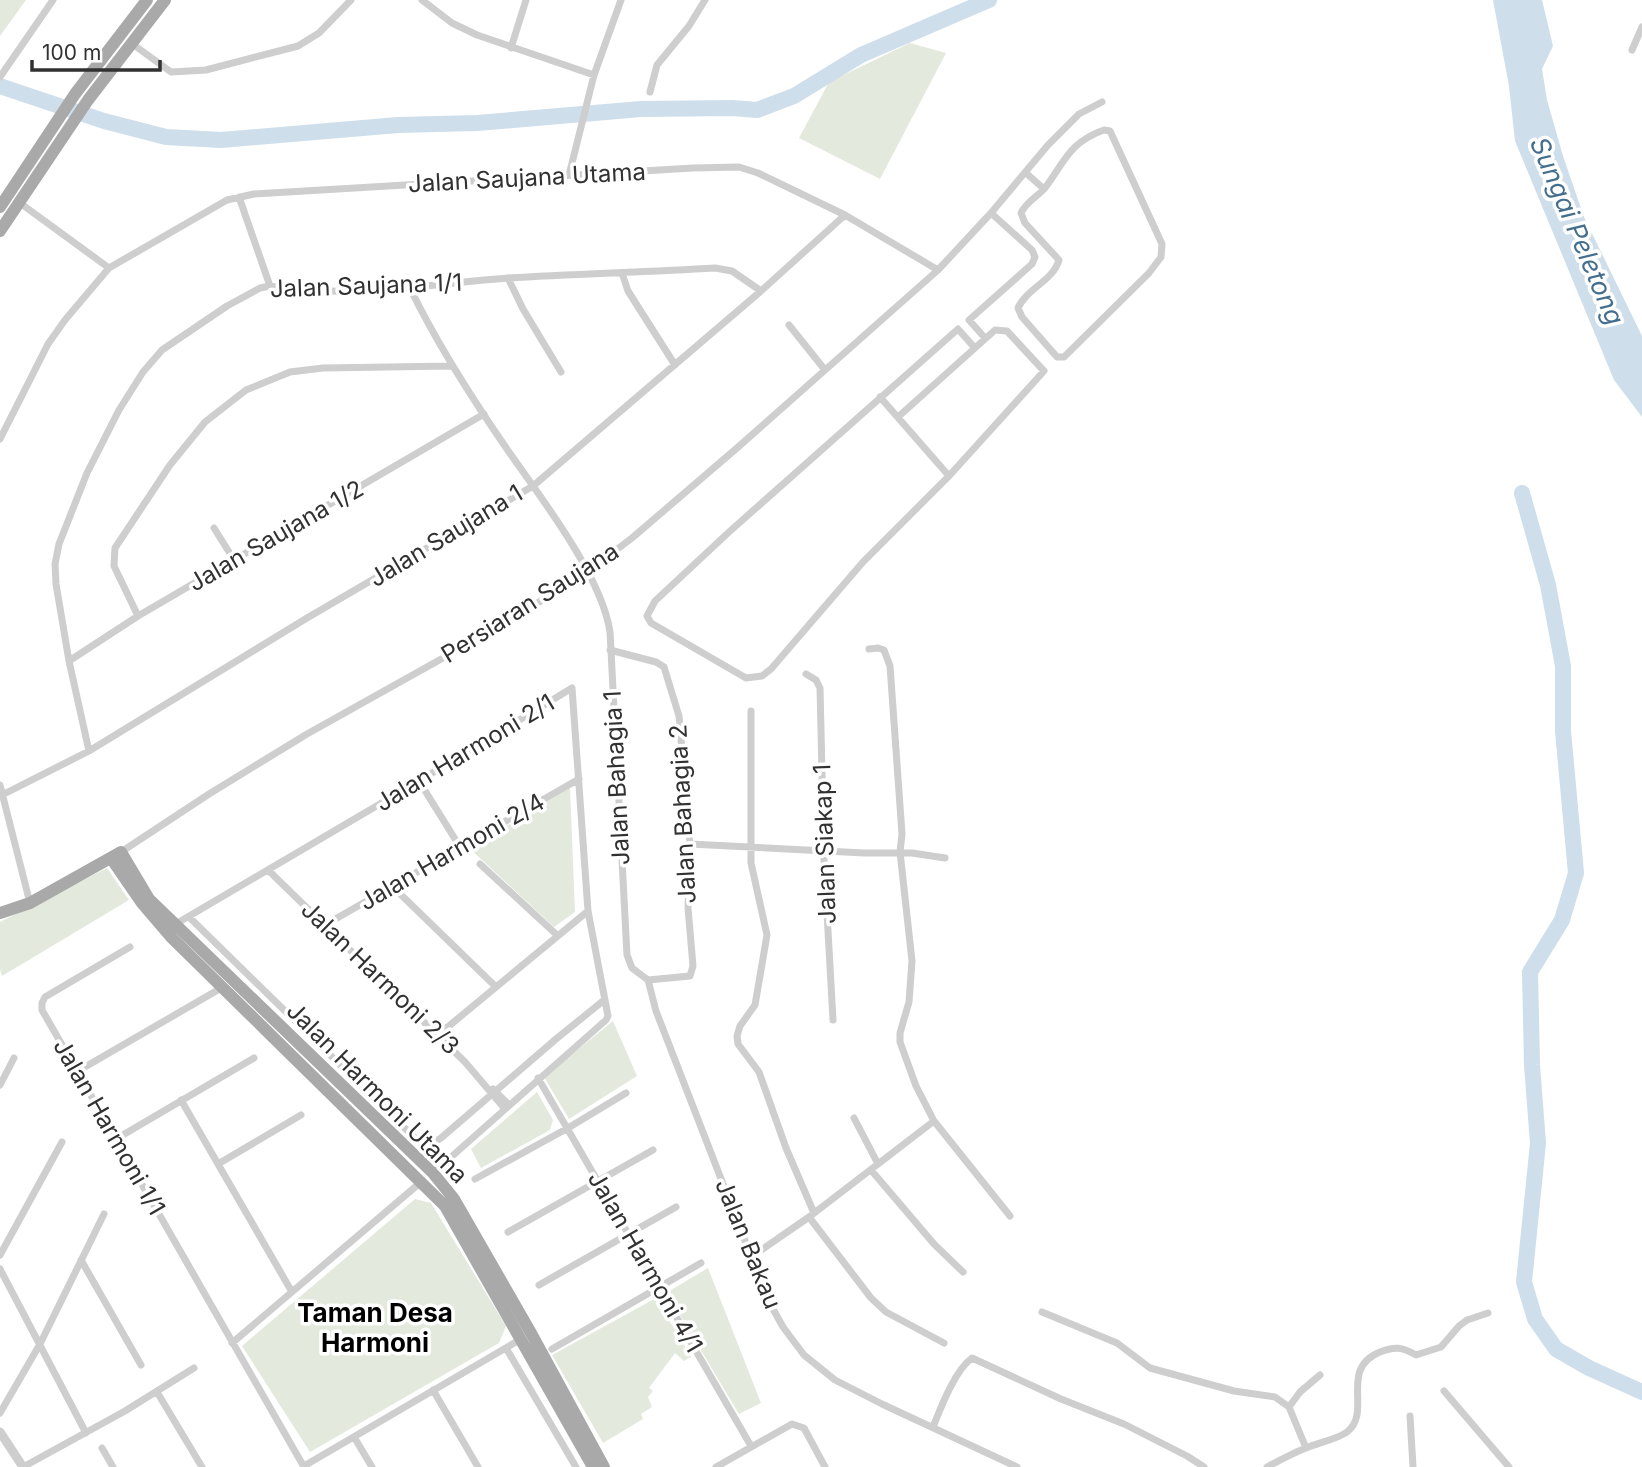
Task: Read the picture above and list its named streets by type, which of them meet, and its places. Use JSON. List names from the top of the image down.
{
  "streets": {
    "main road": ["Jalan Harmoni Utama"],
    "street": [
      "Jalan Saujana Utama",
      "Jalan Saujana 1/1",
      "Jalan Saujana 1/2",
      "Jalan Saujana 1",
      "Persiaran Saujana",
      "Jalan Harmoni 2/1",
      "Jalan Bahagia 1",
      "Jalan Bahagia 2",
      "Jalan Siakap 1",
      "Jalan Harmoni 2/4",
      "Jalan Harmoni 2/3",
      "Jalan Harmoni 1/1",
      "Jalan Bakau",
      "Jalan Harmoni 4/1"
    ]
  },
  "crossings": [
    ["Jalan Saujana Utama", "Jalan Saujana 1"],
    ["Jalan Saujana Utama", "Persiaran Saujana"],
    ["Jalan Saujana 1/1", "Jalan Saujana 1/2"],
    ["Jalan Saujana 1/1", "Jalan Saujana 1"],
    ["Jalan Saujana 1/1", "Jalan Bahagia 1"],
    ["Jalan Saujana 1/2", "Jalan Bahagia 1"],
    ["Jalan Saujana 1", "Jalan Bahagia 1"],
    ["Persiaran Saujana", "Jalan Bahagia 1"],
    ["Persiaran Saujana", "Jalan Harmoni Utama"],
    ["Jalan Harmoni 2/1", "Jalan Harmoni 2/4"],
    ["Jalan Harmoni 2/1", "Jalan Harmoni 2/3"],
    ["Jalan Harmoni 2/1", "Jalan Harmoni Utama"],
    ["Jalan Bahagia 1", "Jalan Bahagia 2"],
    ["Jalan Bahagia 1", "Jalan Bakau"],
    ["Jalan Bahagia 2", "Jalan Bakau"],
    ["Jalan Harmoni 2/4", "Jalan Harmoni 2/3"]
  ],
  "districts": ["Taman Desa Harmoni"],
  "water": ["Sungai Peletong"],
  "scale_bar": "100 m"
}
